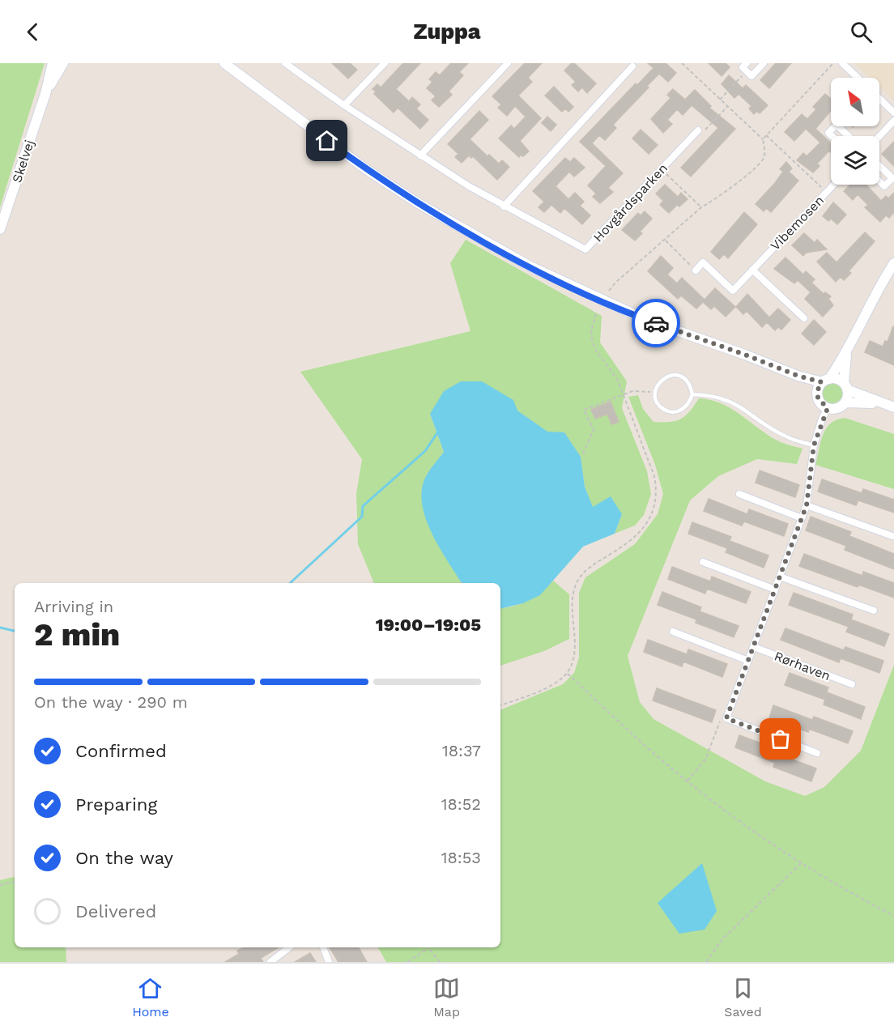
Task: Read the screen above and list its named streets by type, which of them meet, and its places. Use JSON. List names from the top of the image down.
{
  "streets": {
    "main road": ["Skelvej"],
    "street": ["Hovgårdsparken", "Vibemosen", "Rørhaven"]
  },
  "north": "top left",
  "page": {
    "header": "Zuppa",
    "heading": ["2 min", "Arriving in", "19:00–19:05"],
    "bar": "On the way · 290 m",
    "list": [
      ["Confirmed", "18:37"],
      ["Preparing", "18:52"],
      ["On the way", "18:53"],
      "Delivered"
    ],
    "tabs": ["Home", "Map", "Saved"]
  }
}
